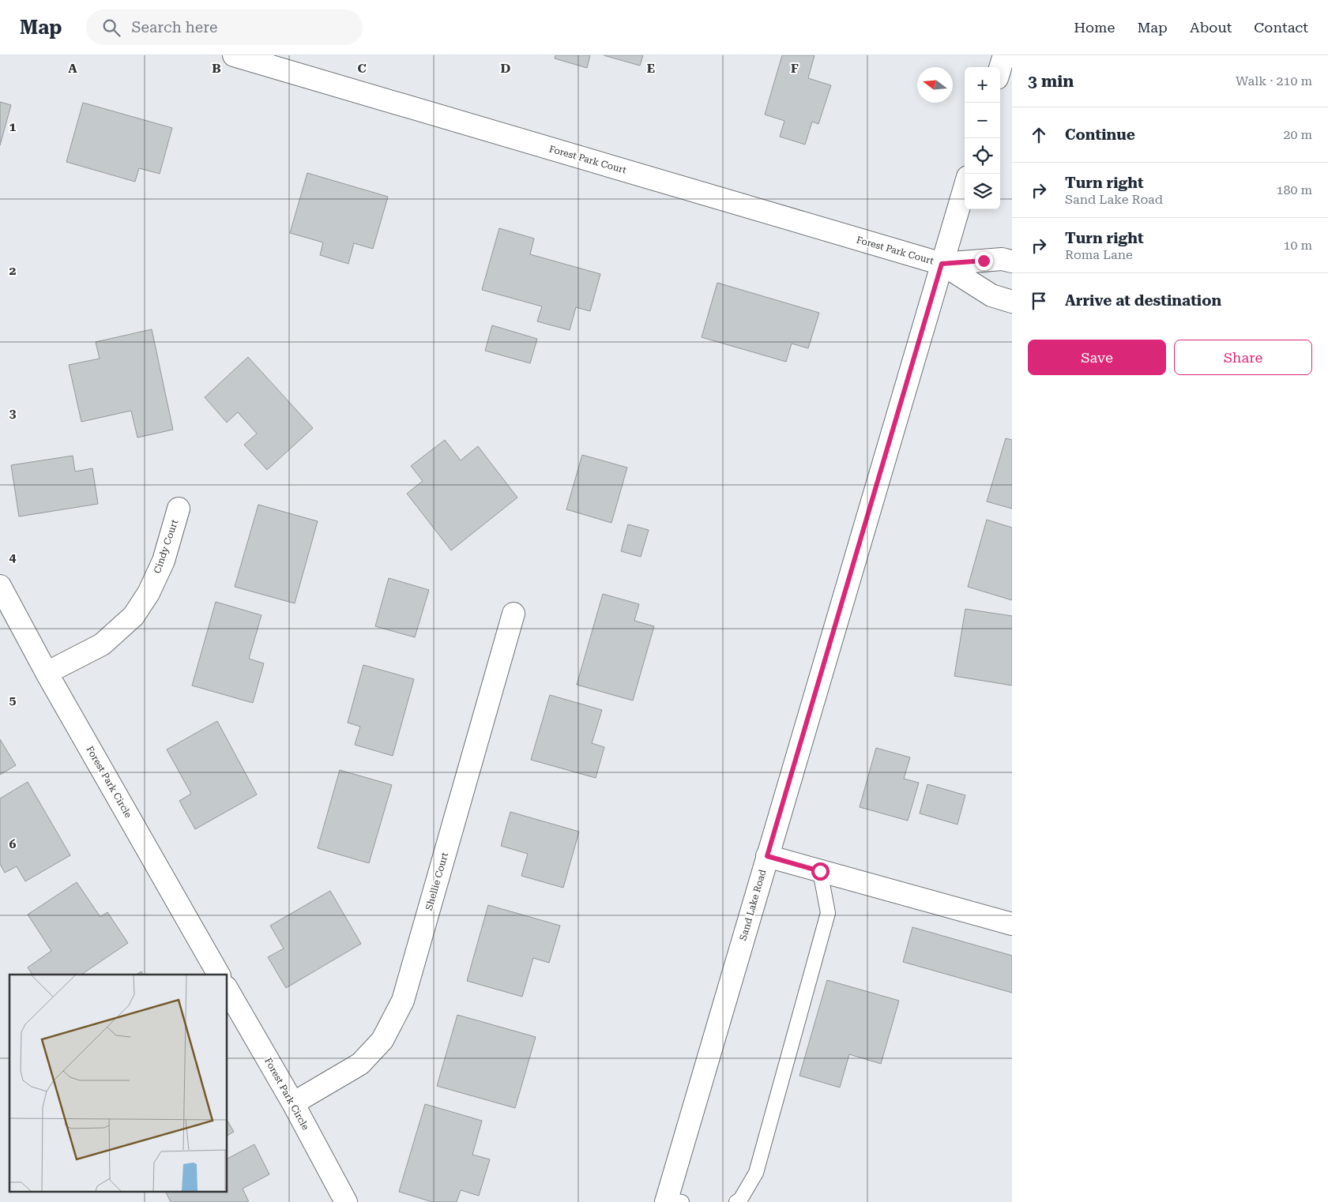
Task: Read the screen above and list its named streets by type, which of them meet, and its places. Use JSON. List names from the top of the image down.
{
  "streets": {
    "street": [
      "Forest Park Court",
      "Cindy Court",
      "Forest Park Circle",
      "Shellie Court",
      "Sand Lake Road"
    ]
  },
  "crossings": [
    ["Forest Park Court", "Sand Lake Road"],
    ["Cindy Court", "Forest Park Circle"],
    ["Forest Park Circle", "Shellie Court"]
  ],
  "north": "left",
  "page": {
    "header": "Map",
    "search": "Search here",
    "nav": [
      "Home",
      "Map",
      "About",
      "Contact"
    ],
    "heading": ["3 min", "Walk · 210 m"],
    "map_buttons": ["+", "−"],
    "list": [
      ["Continue", "20 m"],
      ["Turn right", "Sand Lake Road", "180 m"],
      ["Turn right", "Roma Lane", "10 m"],
      "Arrive at destination"
    ],
    "buttons": ["Save", "Share"]
  },
  "grid": {
    "columns": [
      "A",
      "B",
      "C",
      "D",
      "E",
      "F"
    ],
    "rows": [
      "1",
      "2",
      "3",
      "4",
      "5",
      "6"
    ]
  }
}
